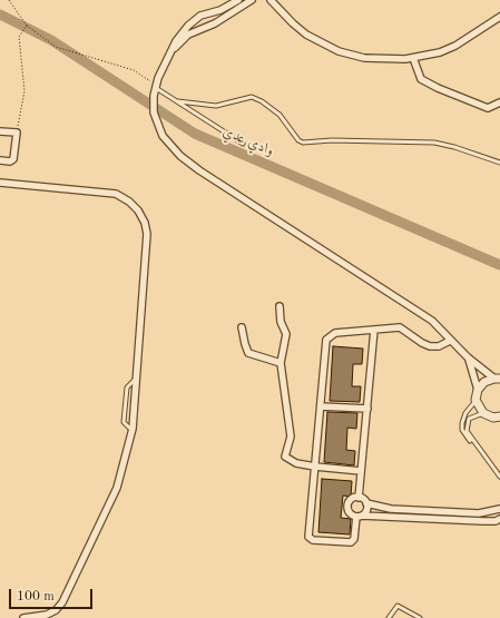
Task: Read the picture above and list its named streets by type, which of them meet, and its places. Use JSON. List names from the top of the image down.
{
  "water": ["وادي عدي"],
  "scale_bar": "100 m"
}
